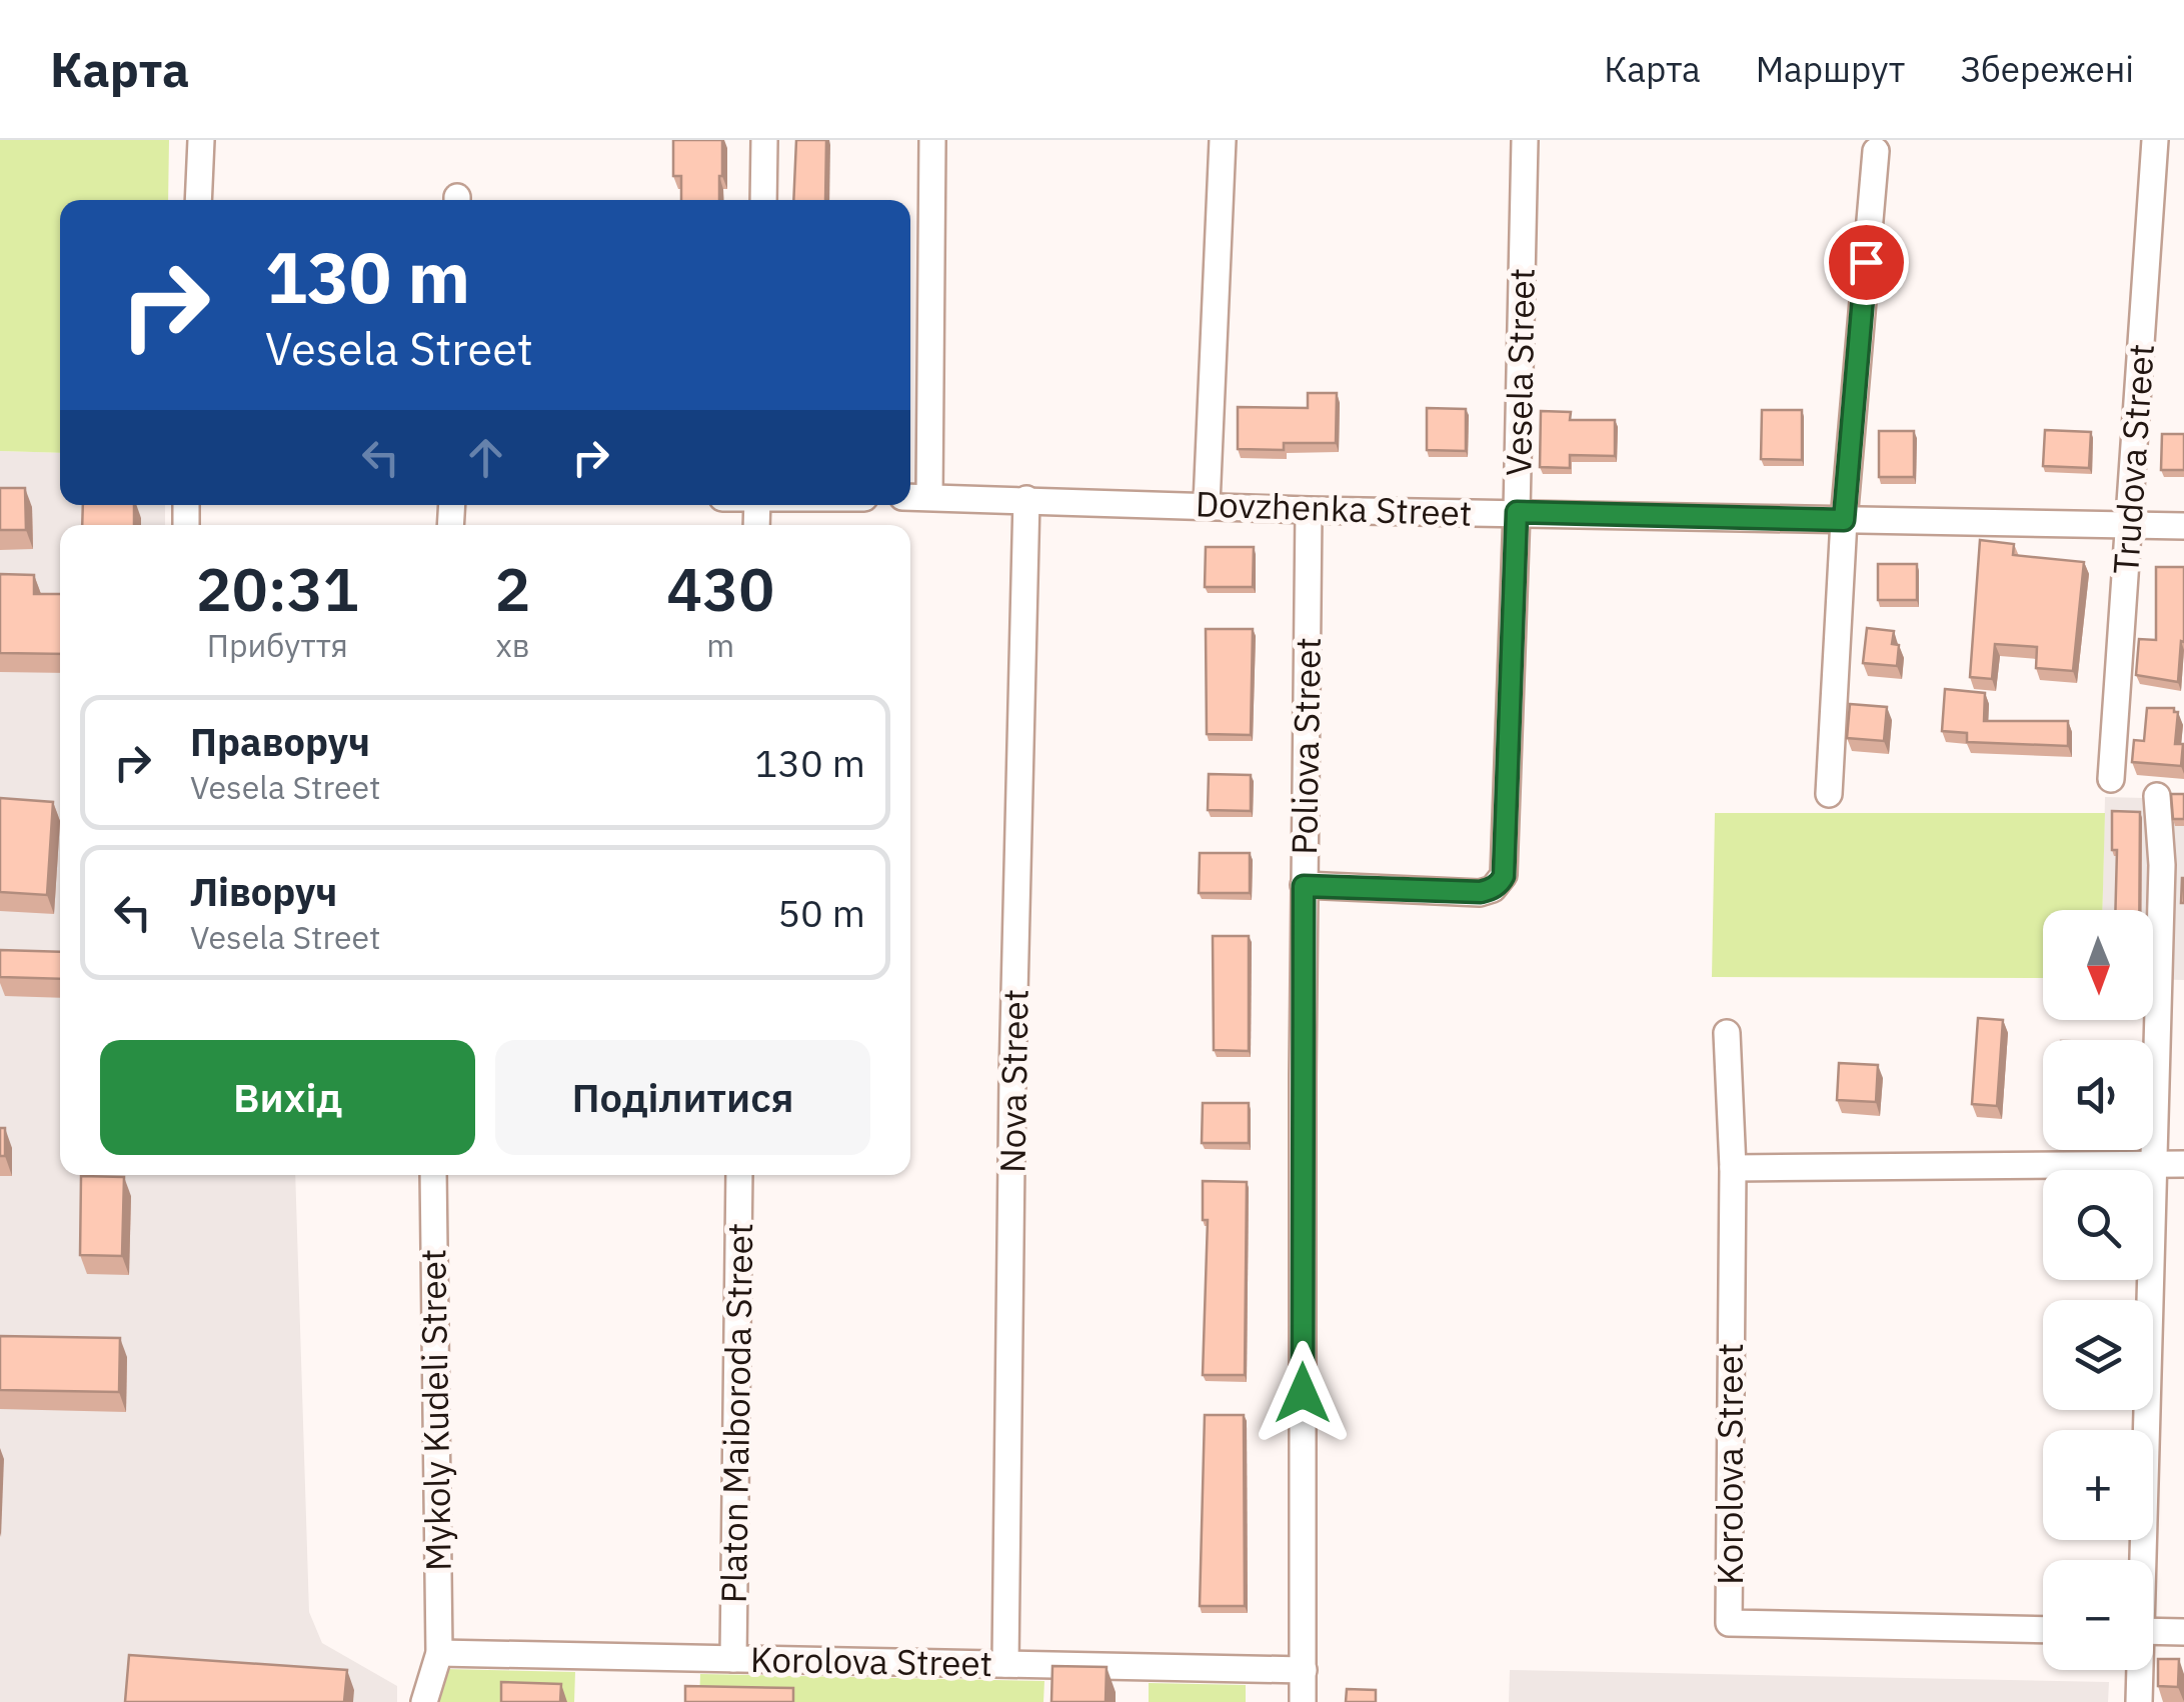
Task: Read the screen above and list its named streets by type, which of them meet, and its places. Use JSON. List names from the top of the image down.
{
  "streets": {
    "street": [
      "Vesela Street",
      "Trudova Street",
      "Dovzhenka Street",
      "Poliova Street",
      "Nova Street",
      "Mykoly Kudeli Street",
      "Platon Maiboroda Street",
      "Korolova Street"
    ]
  },
  "crossings": [
    ["Vesela Street", "Dovzhenka Street"],
    ["Vesela Street", "Poliova Street"],
    ["Trudova Street", "Dovzhenka Street"],
    ["Dovzhenka Street", "Poliova Street"],
    ["Dovzhenka Street", "Nova Street"],
    ["Poliova Street", "Korolova Street"],
    ["Nova Street", "Korolova Street"],
    ["Mykoly Kudeli Street", "Korolova Street"],
    ["Platon Maiboroda Street", "Korolova Street"]
  ],
  "north": "bottom",
  "page": {
    "header": "Карта",
    "nav": ["Карта", "Маршрут", "Збережені"],
    "turn": ["130 m", "Vesela Street"],
    "eta": [
      "20:31",
      "Прибуття",
      "2",
      "хв",
      "430",
      "m"
    ],
    "list": [
      {
        "name": "Праворуч",
        "note": "Vesela Street",
        "value": "130 m"
      },
      {
        "name": "Ліворуч",
        "note": "Vesela Street",
        "value": "50 m"
      }
    ],
    "map_buttons": ["+", "−"],
    "buttons": ["Вихід", "Поділитися"]
  }
}
